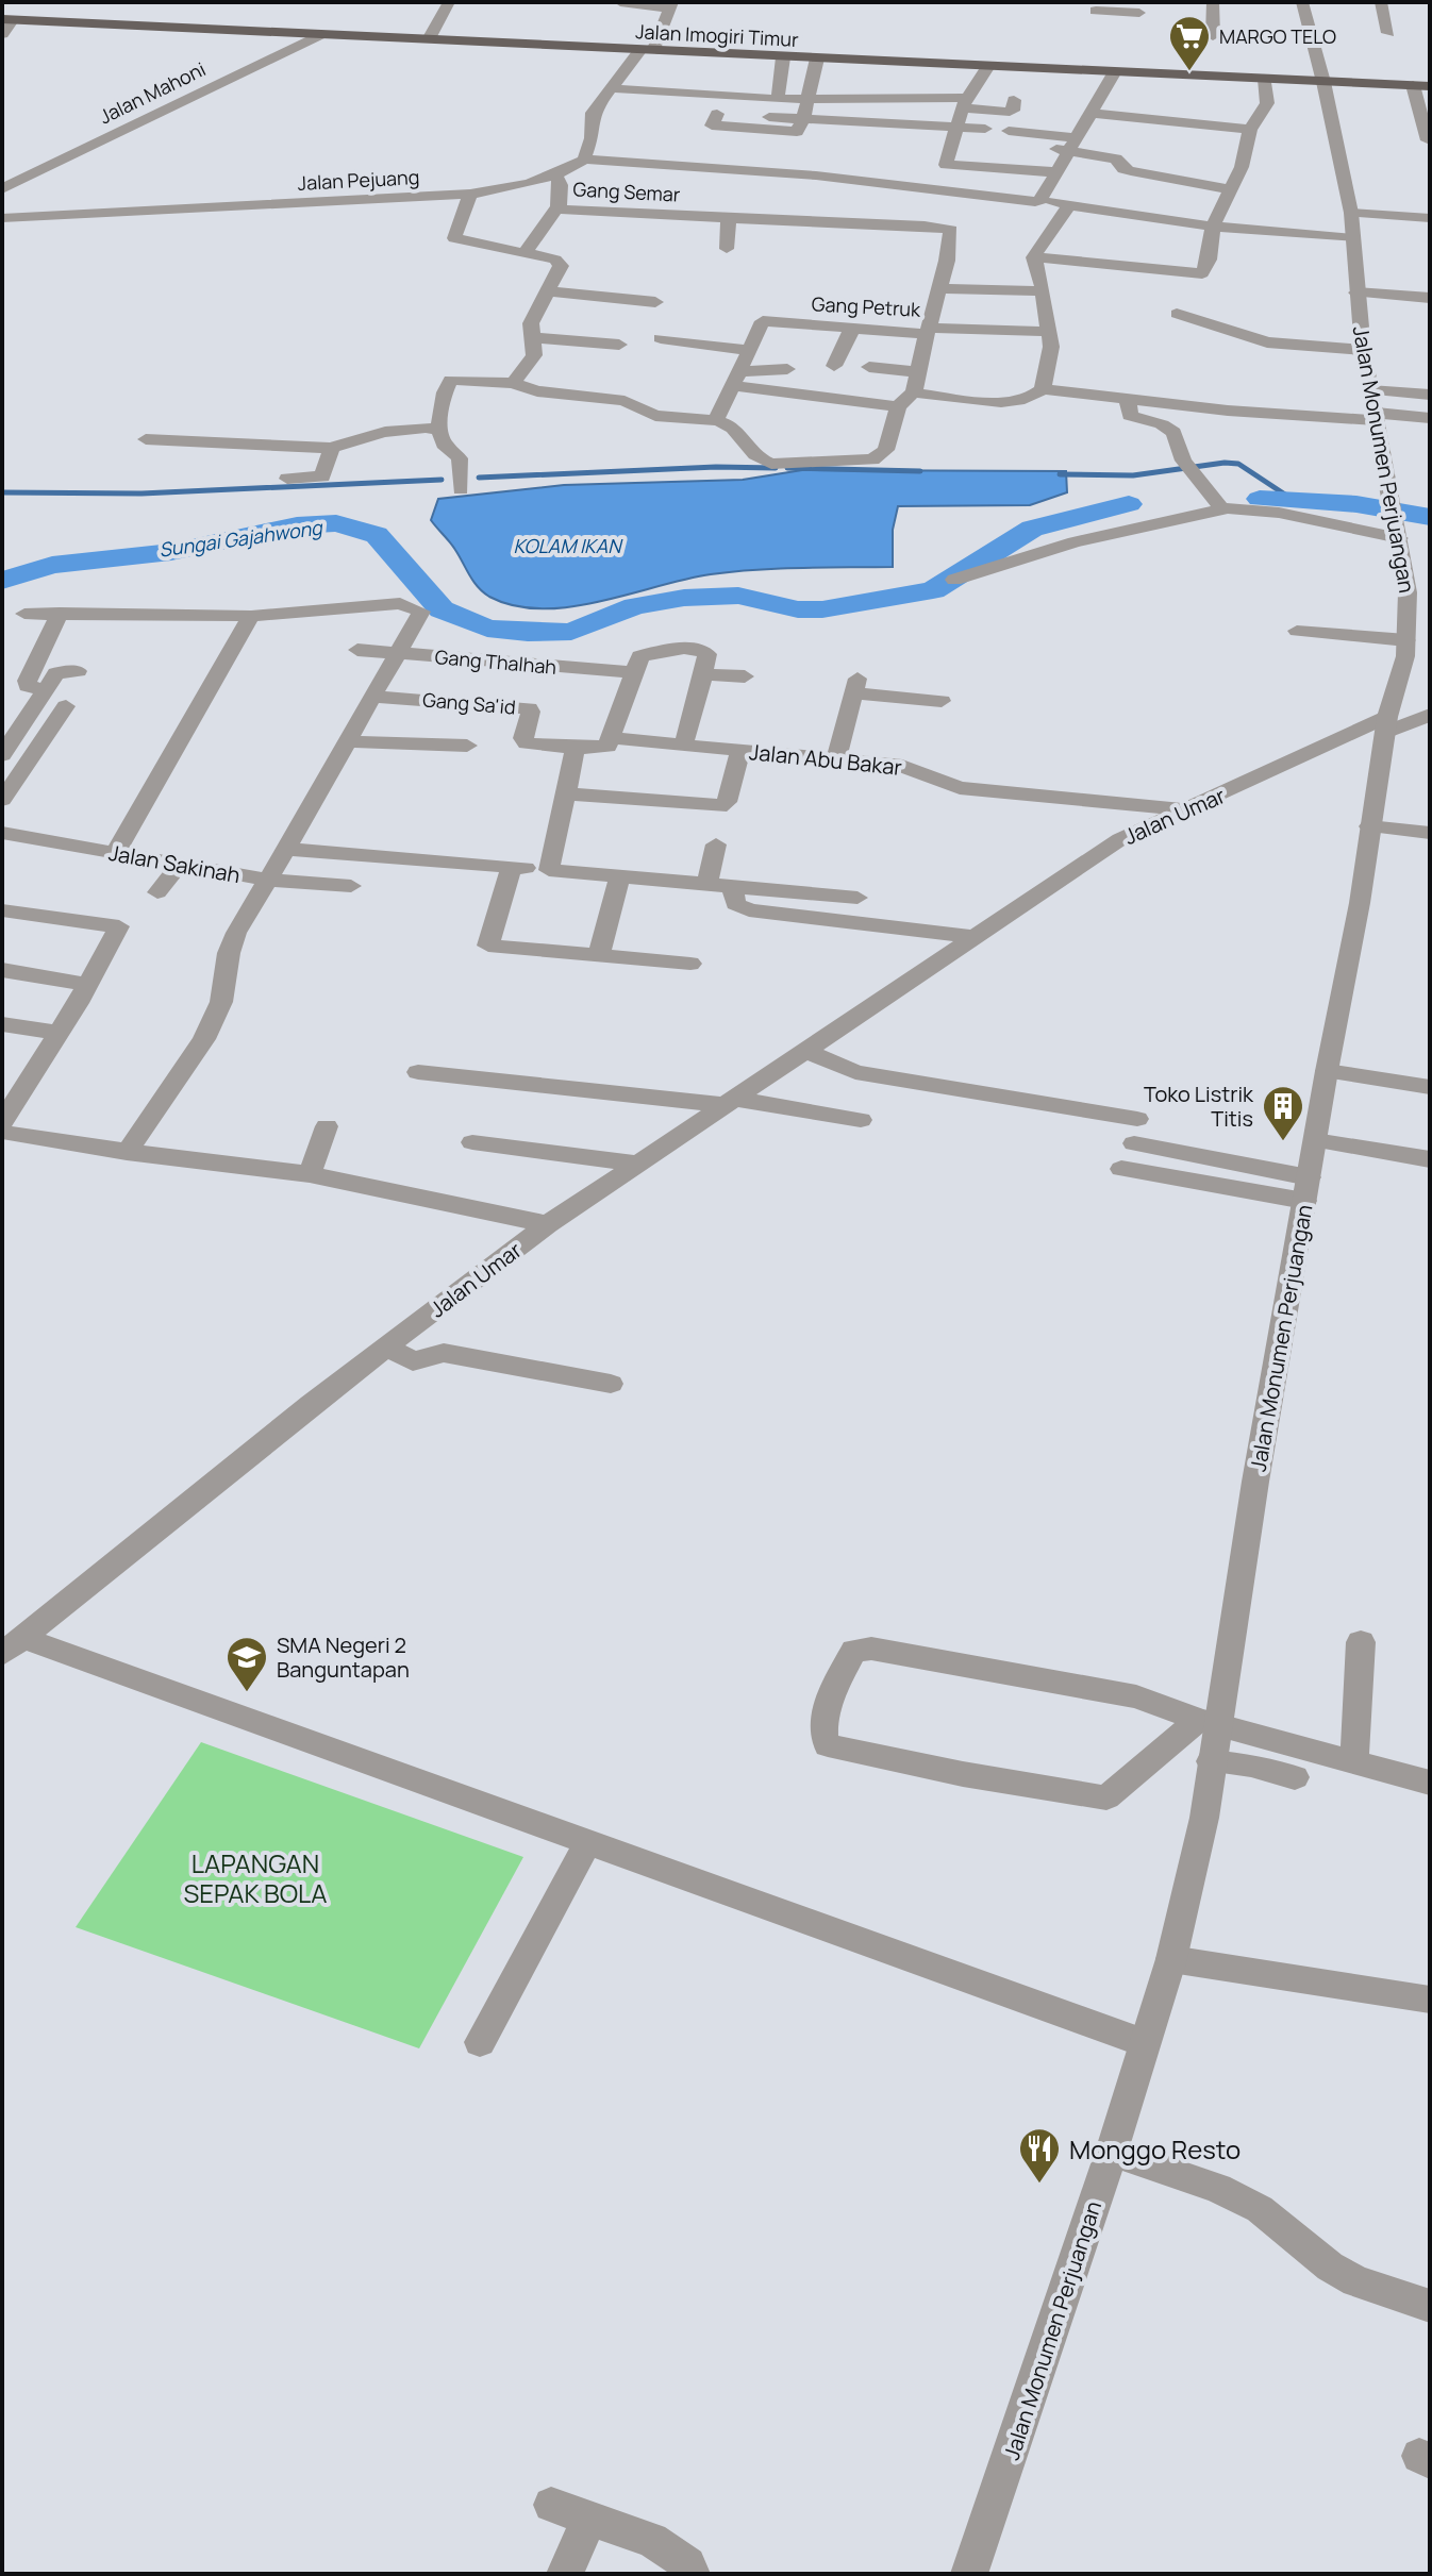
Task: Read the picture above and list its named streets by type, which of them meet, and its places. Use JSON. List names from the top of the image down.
{
  "streets": {
    "main road": ["Jalan Imogiri Timur"],
    "street": [
      "Jalan Mahoni",
      "Jalan Pejuang",
      "Gang Semar",
      "Gang Petruk",
      "Jalan Monumen Perjuangan",
      "Gang Thalhah",
      "Gang Sa'id",
      "Jalan Abu Bakar",
      "Jalan Umar",
      "Jalan Sakinah"
    ]
  },
  "crossings": [
    ["Jalan Imogiri Timur", "Jalan Mahoni"],
    ["Jalan Imogiri Timur", "Jalan Monumen Perjuangan"],
    ["Jalan Pejuang", "Gang Semar"],
    ["Jalan Pejuang", "Gang Petruk"],
    ["Gang Semar", "Gang Petruk"],
    ["Gang Petruk", "Jalan Monumen Perjuangan"],
    ["Jalan Monumen Perjuangan", "Jalan Umar"],
    ["Jalan Abu Bakar", "Jalan Umar"]
  ],
  "water": ["Sungai Gajahwong", "KOLAM IKAN"],
  "parks": ["LAPANGAN SEPAK BOLA"],
  "places": {
    "supermarket": ["MARGO TELO"],
    "building": ["Toko Listrik Titis"],
    "school or university": ["SMA Negeri 2 Banguntapan"],
    "restaurant": ["Monggo Resto"]
  }
}
